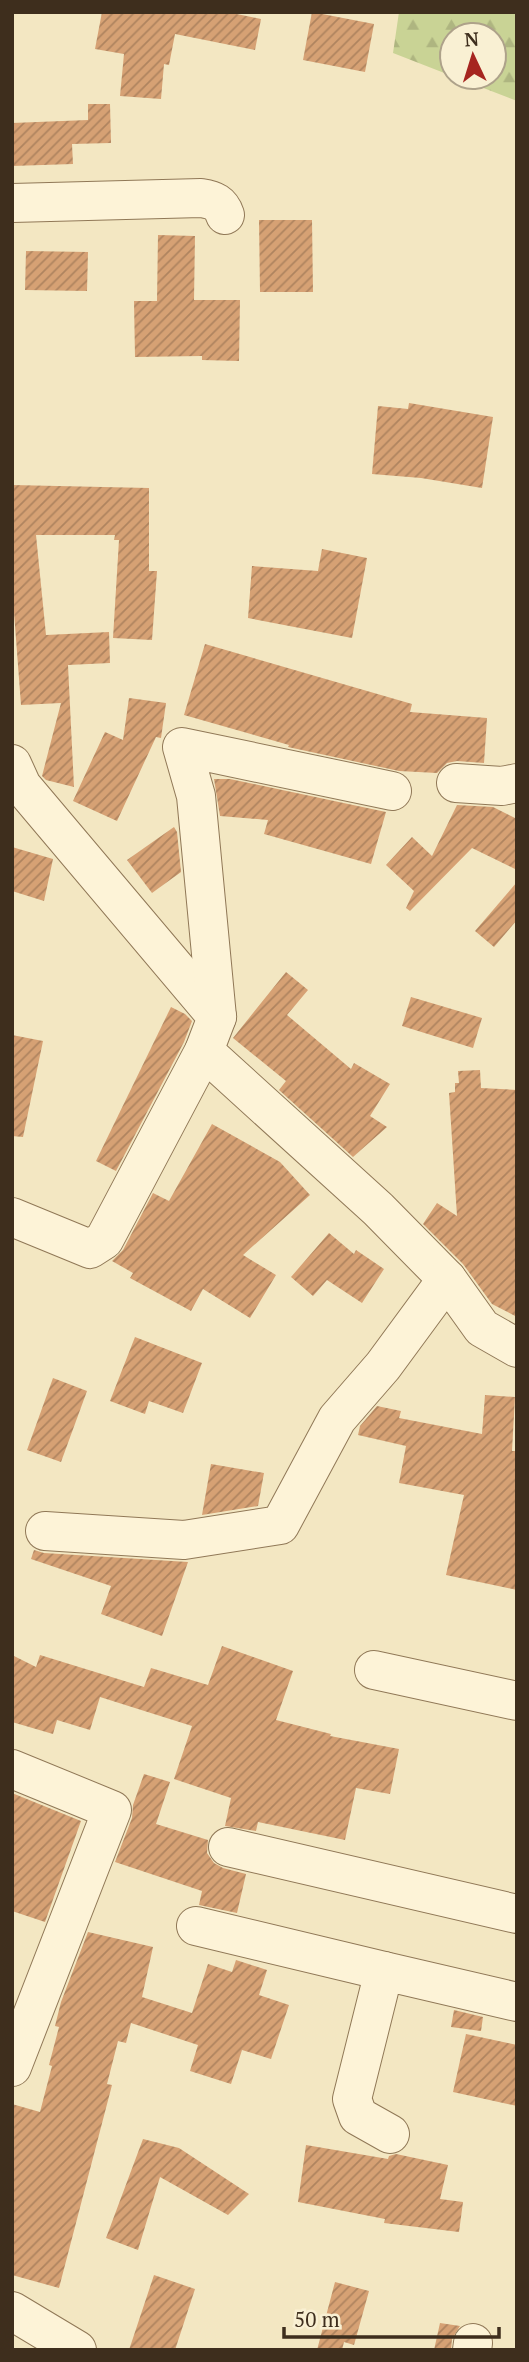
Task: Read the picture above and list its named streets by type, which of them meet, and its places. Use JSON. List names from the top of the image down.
{
  "scale_bar": "50 m",
  "north": "top"
}
